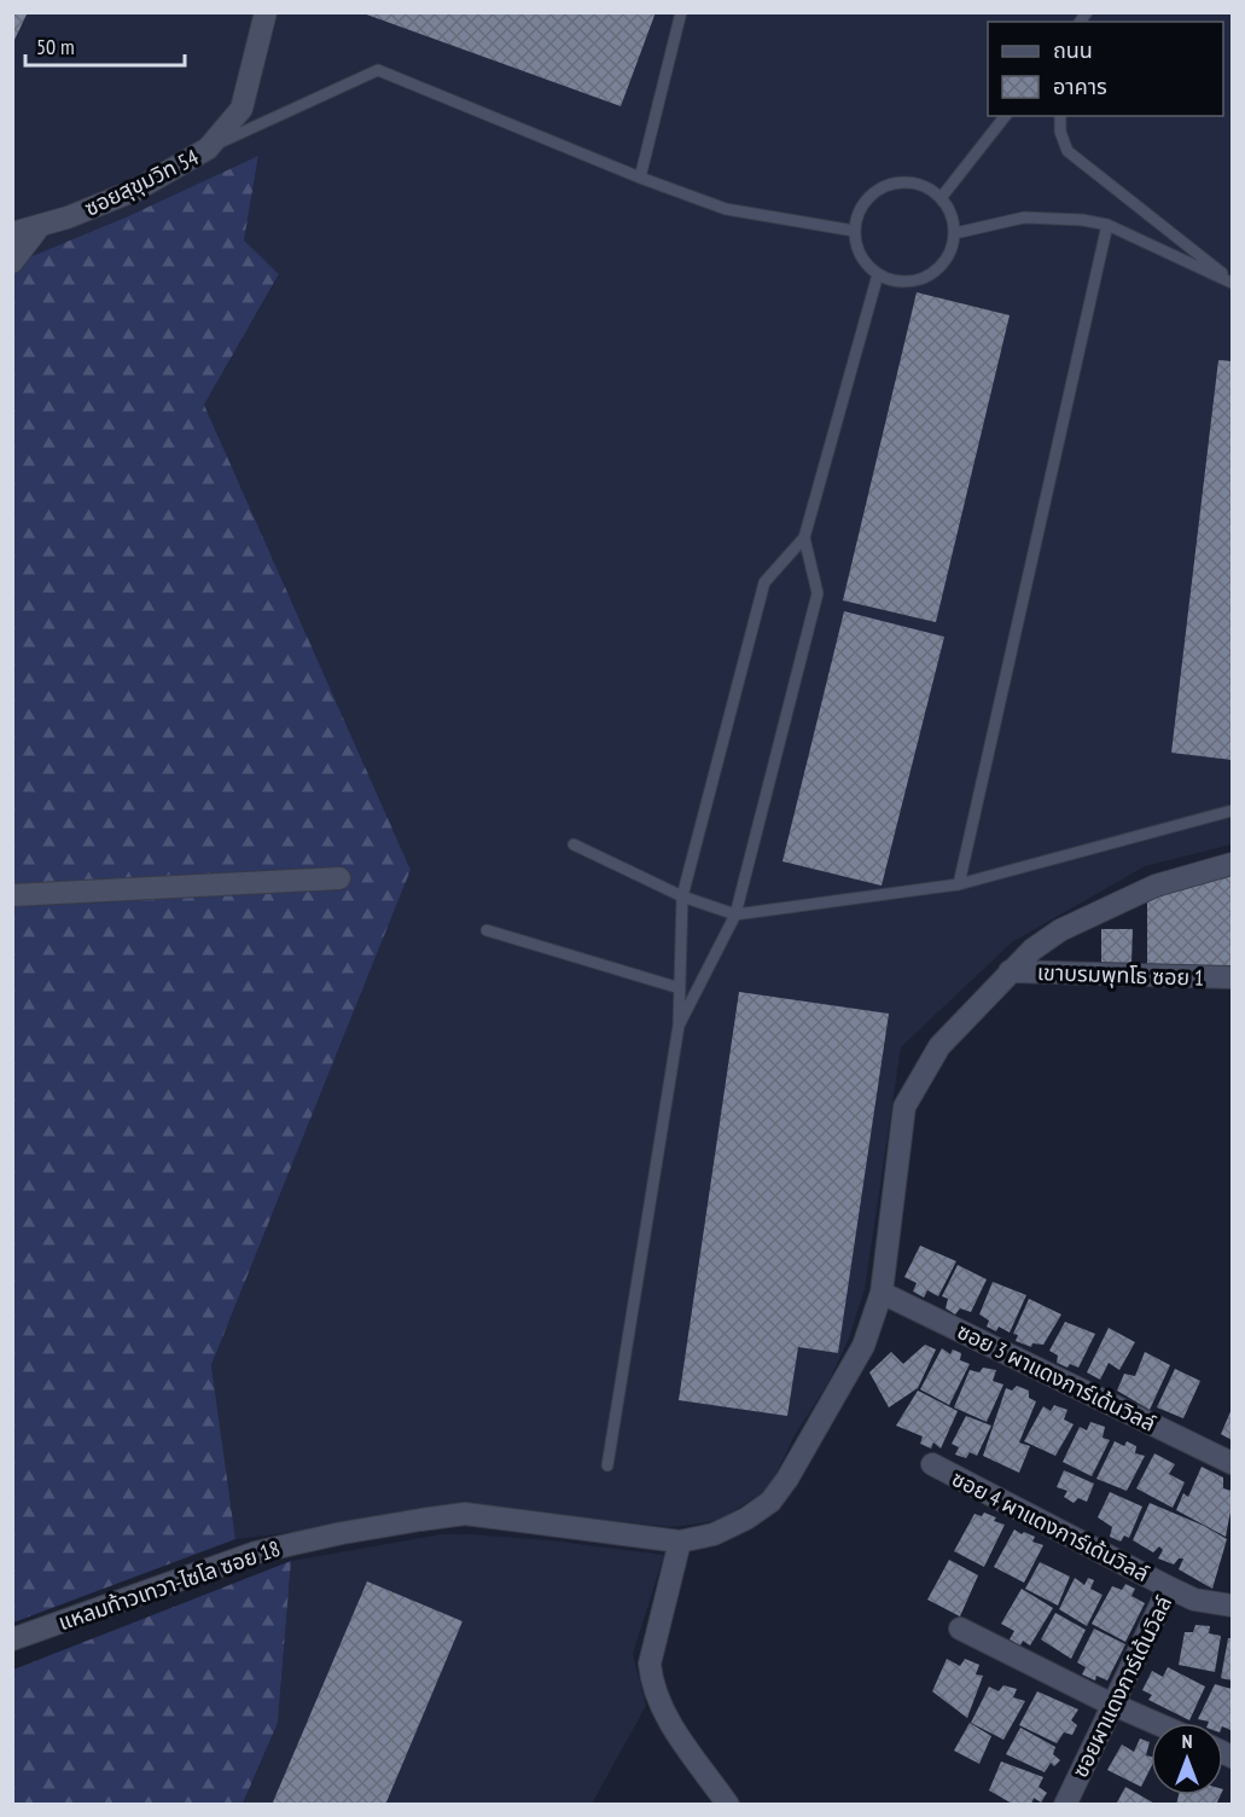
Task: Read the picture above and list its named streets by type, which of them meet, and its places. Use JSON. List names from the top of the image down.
{
  "streets": {
    "street": [
      "ซอยสุขุมวิท 54",
      "เขาบรมพุทโธ ซอย 1",
      "ซอย 3 ผาแดงการ์เด้นวิลล์",
      "ซอย 4 ผาแดงการ์เด้นวิลล์",
      "แหลมท้าวเทวา-ไซโล ซอย 18",
      "ซอยผาแดงการ์เด้นวิลล์"
    ]
  },
  "crossings": [
    ["เขาบรมพุทโธ ซอย 1", "แหลมท้าวเทวา-ไซโล ซอย 18"],
    ["ซอย 3 ผาแดงการ์เด้นวิลล์", "แหลมท้าวเทวา-ไซโล ซอย 18"],
    ["ซอย 4 ผาแดงการ์เด้นวิลล์", "ซอยผาแดงการ์เด้นวิลล์"]
  ],
  "legend": ["ถนน", "อาคาร"],
  "scale_bar": "50 m",
  "north": "top"
}
